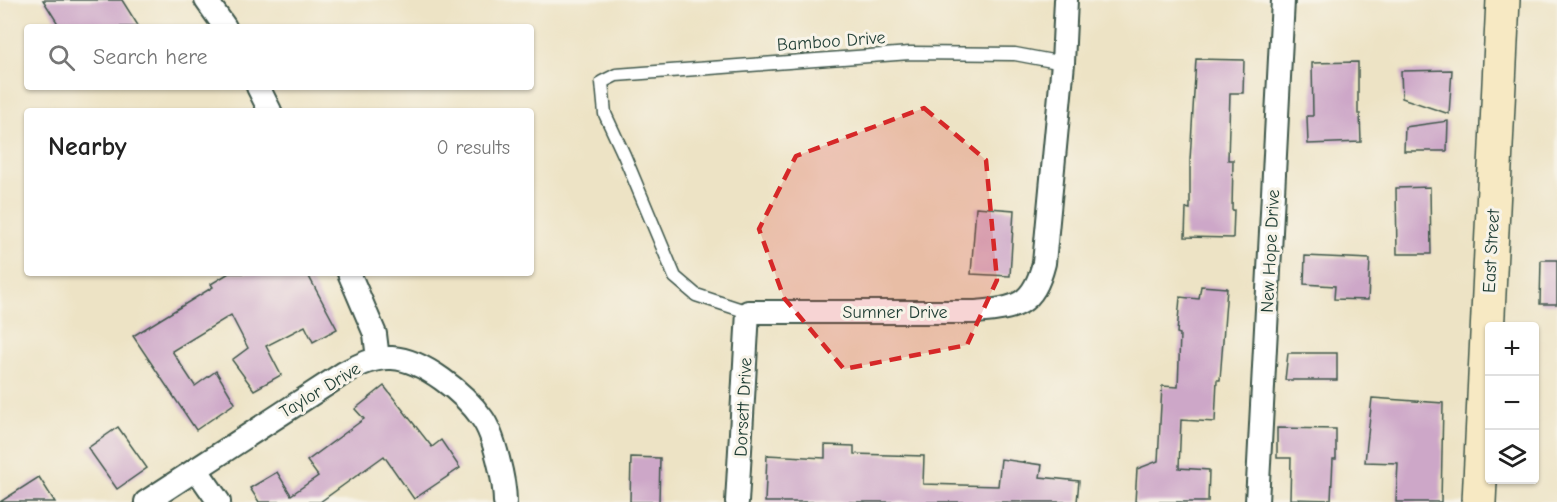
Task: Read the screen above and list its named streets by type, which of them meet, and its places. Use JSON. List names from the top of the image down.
{
  "streets": {
    "main road": ["East Street"],
    "street": [
      "New Hope Drive",
      "Sumner Drive",
      "Taylor Drive",
      "Dorsett Drive"
    ],
    "lane": ["Bamboo Drive"]
  },
  "crossings": [
    ["Bamboo Drive", "Sumner Drive"],
    ["Sumner Drive", "Dorsett Drive"]
  ],
  "page": {
    "search": "Search here",
    "heading": ["Nearby", "0 results"],
    "map_buttons": ["+", "−"]
  }
}
